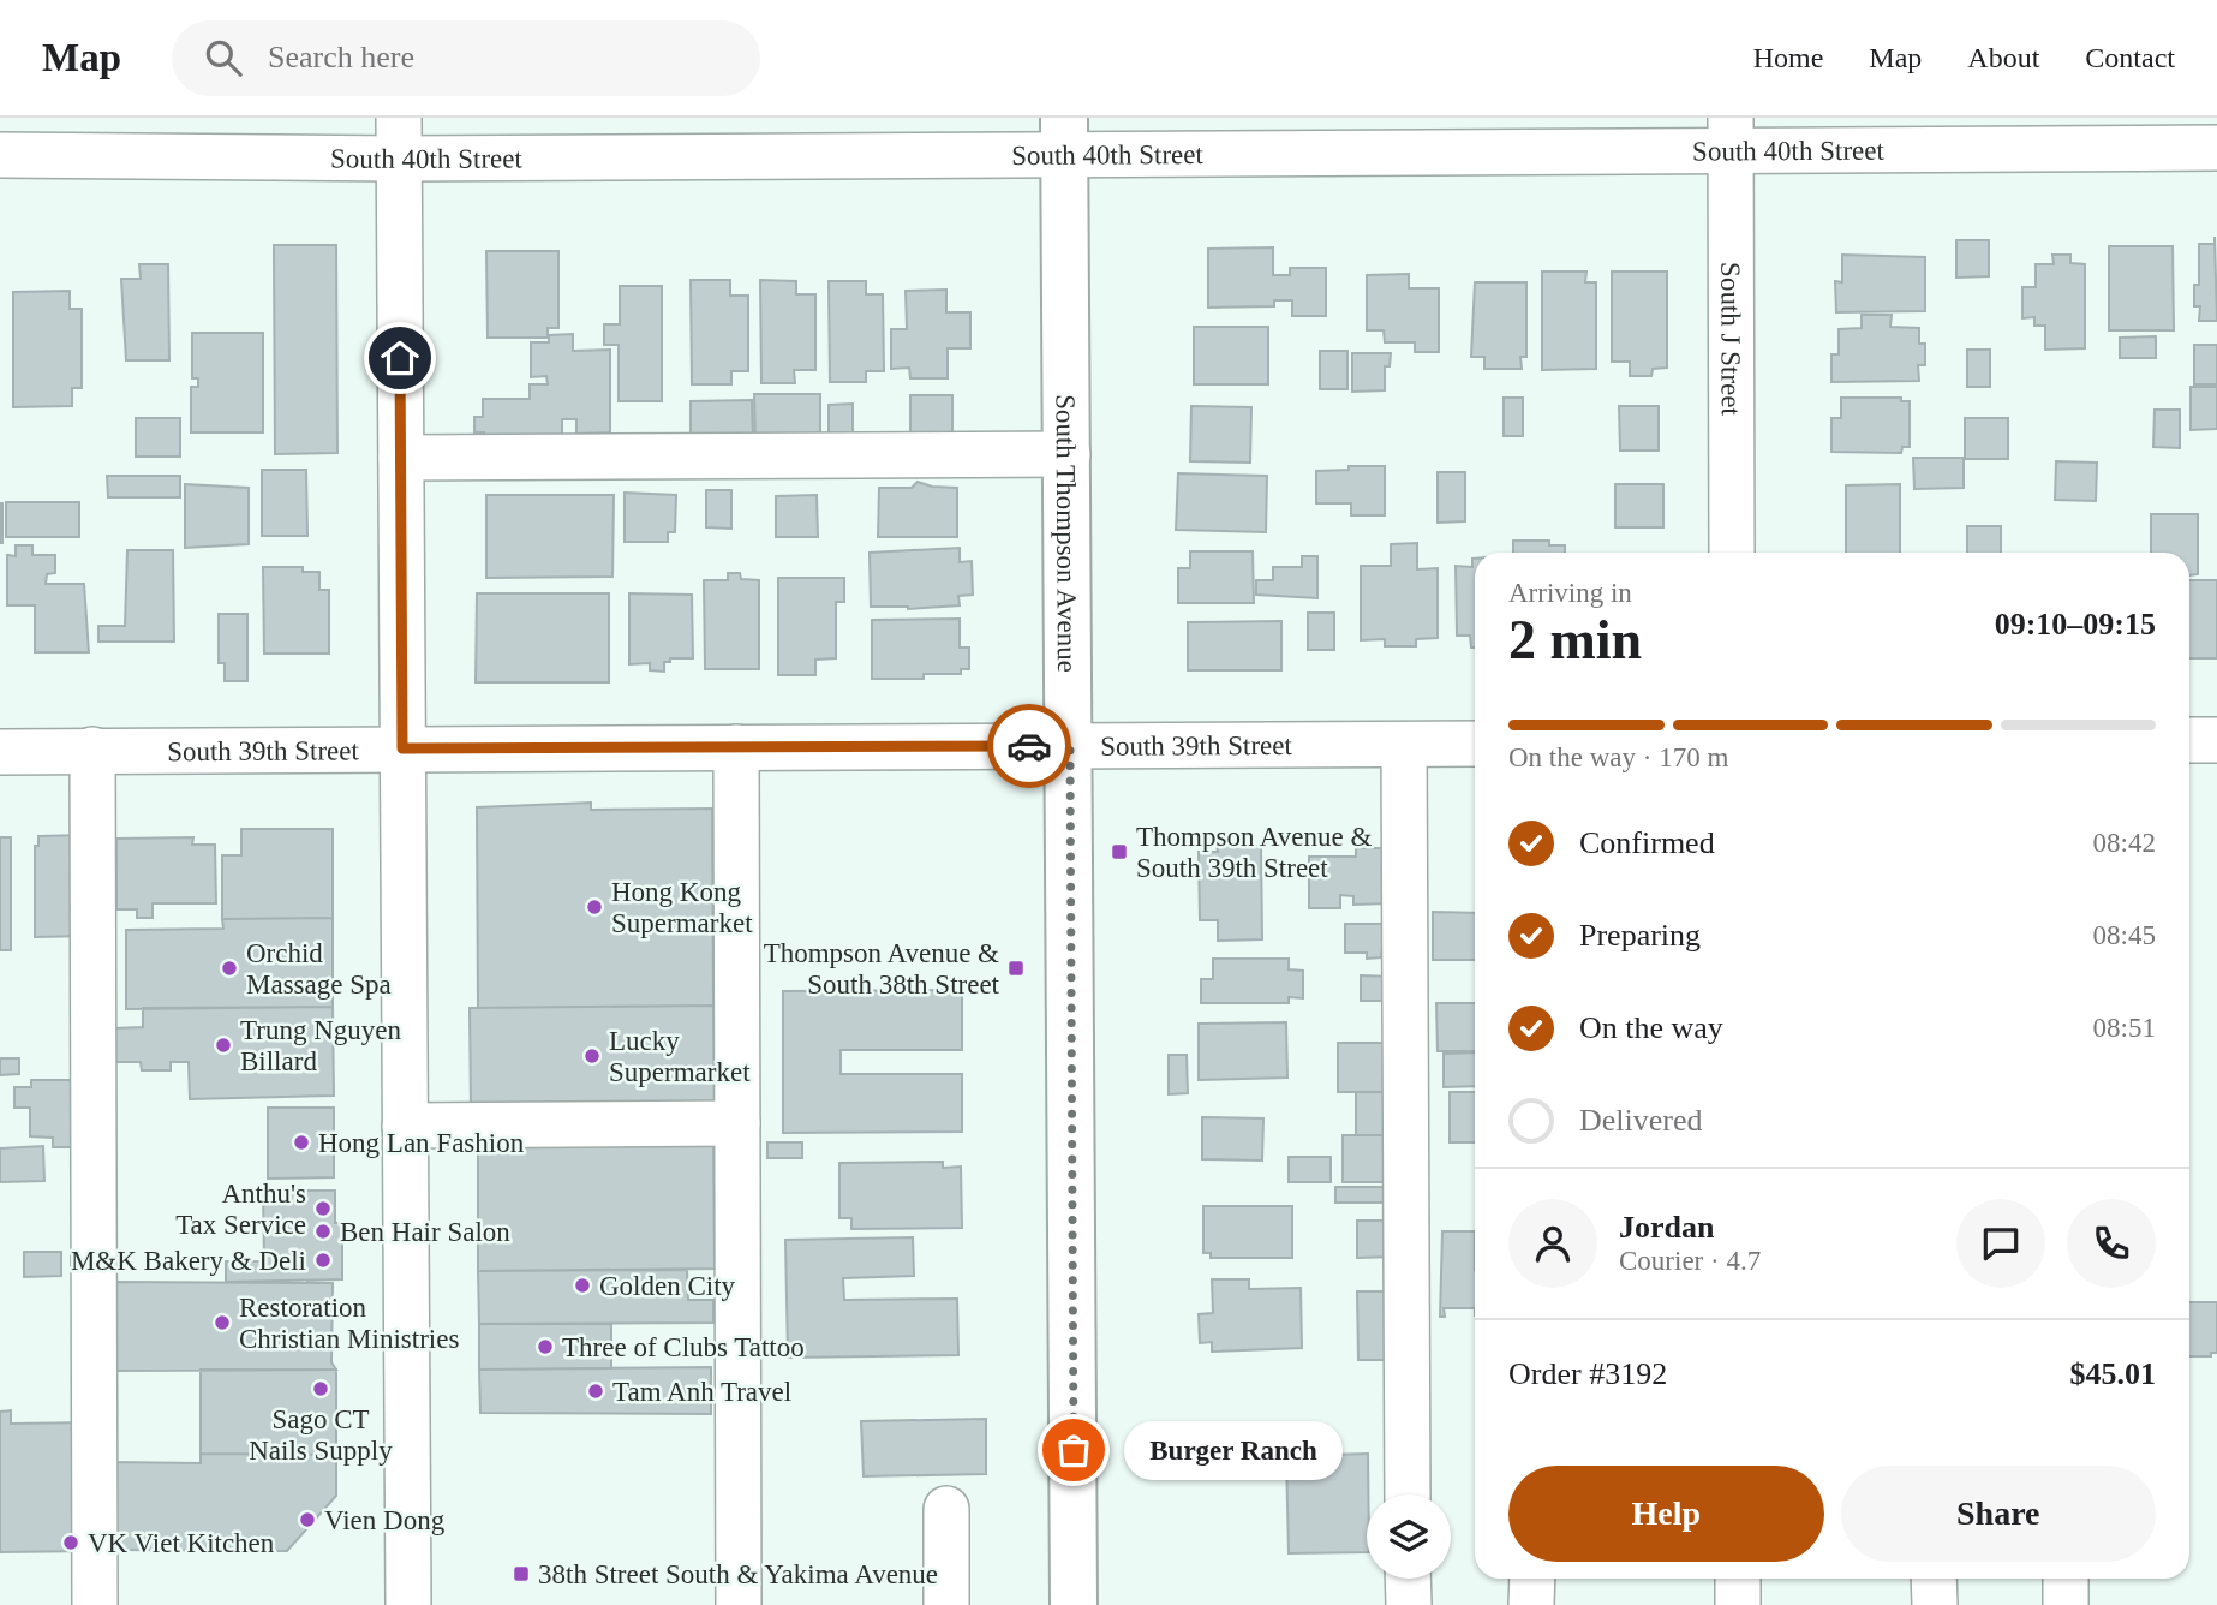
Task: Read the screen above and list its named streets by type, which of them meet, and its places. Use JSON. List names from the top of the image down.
{
  "streets": {
    "main road": ["South Thompson Avenue"],
    "street": ["South 40th Street", "South J Street", "South 39th Street"]
  },
  "crossings": [
    ["South 40th Street", "South J Street"],
    ["South 40th Street", "South Thompson Avenue"],
    ["South Thompson Avenue", "South 39th Street"]
  ],
  "places": {
    "transit": ["Thompson Avenue & South 39th Street", "Thompson Avenue & South 38th Street", "38th Street South & Yakima Avenue"],
    "other": [
      "Hong Kong Supermarket",
      "Orchid Massage Spa",
      "Trung Nguyen Billard",
      "Lucky Supermarket",
      "Hong Lan Fashion",
      "Anthu's Tax Service",
      "Ben Hair Salon",
      "M&K Bakery & Deli",
      "Golden City",
      "Restoration Christian Ministries",
      "Three of Clubs Tattoo",
      "Sago CT Nails Supply",
      "Tam Anh Travel",
      "Burger Ranch",
      "Vien Dong",
      "VK Viet Kitchen"
    ]
  },
  "page": {
    "header": "Map",
    "search": "Search here",
    "nav": [
      "Home",
      "Map",
      "About",
      "Contact"
    ],
    "heading": ["2 min", "Arriving in", "09:10–09:15"],
    "panel": [
      "Jordan",
      "Courier · 4.7",
      "Order #3192",
      "$45.01"
    ],
    "bar": "On the way · 170 m",
    "list": [
      ["Confirmed", "08:42"],
      ["Preparing", "08:45"],
      ["On the way", "08:51"],
      "Delivered"
    ],
    "bubble": "Burger Ranch",
    "buttons": ["Help", "Share"]
  }
}
